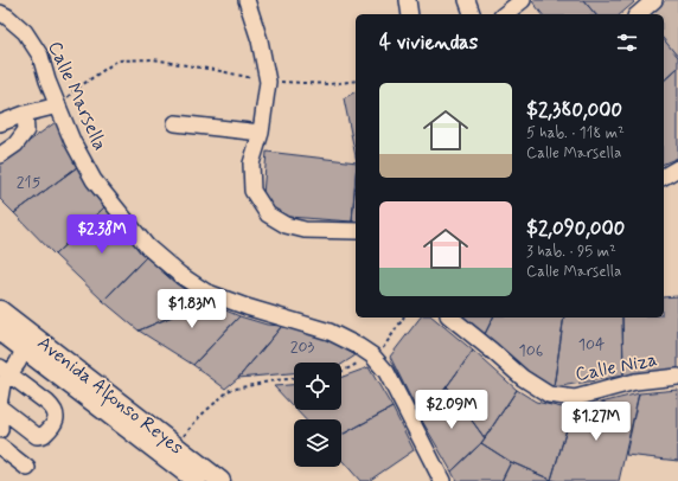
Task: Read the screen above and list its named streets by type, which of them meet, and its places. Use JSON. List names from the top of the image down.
{
  "streets": {
    "main road": ["Avenida Alfonso Reyes"],
    "street": ["Calle Marsella", "Calle Niza"]
  },
  "house_numbers": [
    "215",
    "104",
    "203",
    "106"
  ],
  "page": {
    "heading": "4 viviendas",
    "list": [
      {
        "name": "$2,380,000",
        "note": "5 hab. · 118 m² · Calle Marsella"
      },
      {
        "name": "$2,090,000",
        "note": "3 hab. · 95 m² · Calle Marsella"
      }
    ],
    "price": [
      "$2.38M",
      "$1.83M",
      "$2.09M",
      "$1.27M"
    ]
  }
}
